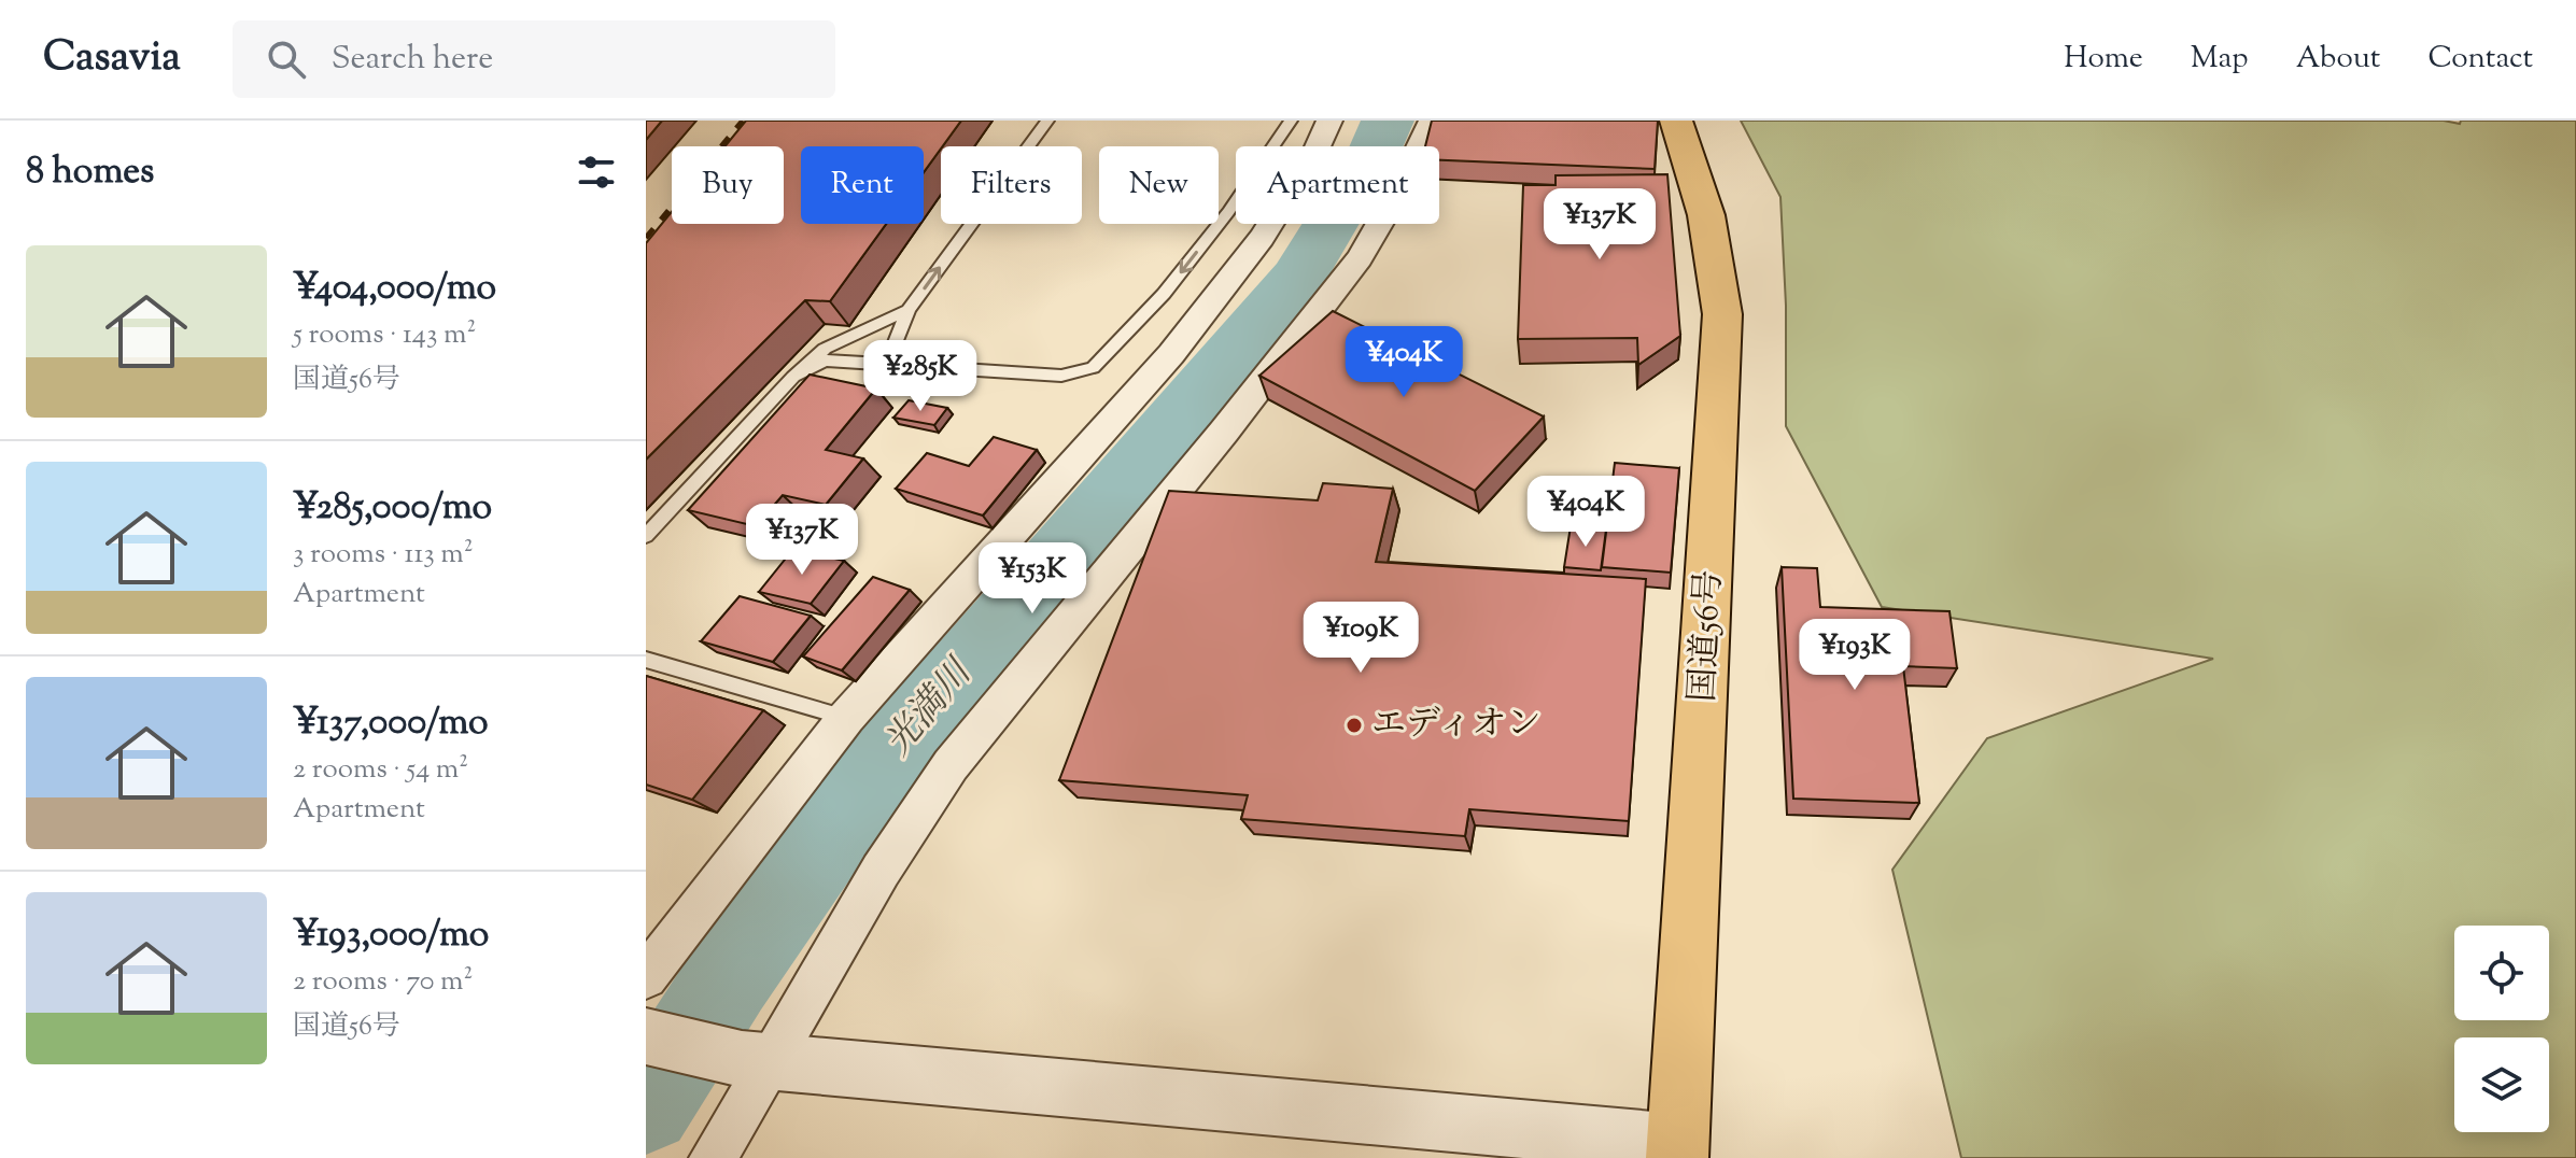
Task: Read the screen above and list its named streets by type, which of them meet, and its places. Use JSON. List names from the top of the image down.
{
  "streets": {
    "highway": ["国道56号"]
  },
  "water": ["光満川"],
  "places": ["エディオン"],
  "page": {
    "header": "Casavia",
    "search": "Search here",
    "nav": [
      "Home",
      "Map",
      "About",
      "Contact"
    ],
    "heading": "8 homes",
    "chip": [
      "Buy",
      "Rent",
      "Filters",
      "New",
      "Apartment"
    ],
    "price": [
      "¥137K",
      "¥404K",
      "¥285K",
      "¥404K",
      "¥137K",
      "¥153K",
      "¥109K",
      "¥193K"
    ],
    "list": [
      {
        "name": "¥404,000/mo",
        "note": "5 rooms · 143 m² · 国道56号"
      },
      {
        "name": "¥285,000/mo",
        "note": "3 rooms · 113 m² · Apartment"
      },
      {
        "name": "¥137,000/mo",
        "note": "2 rooms · 54 m² · Apartment"
      },
      {
        "name": "¥193,000/mo",
        "note": "2 rooms · 70 m² · 国道56号"
      }
    ]
  }
}
